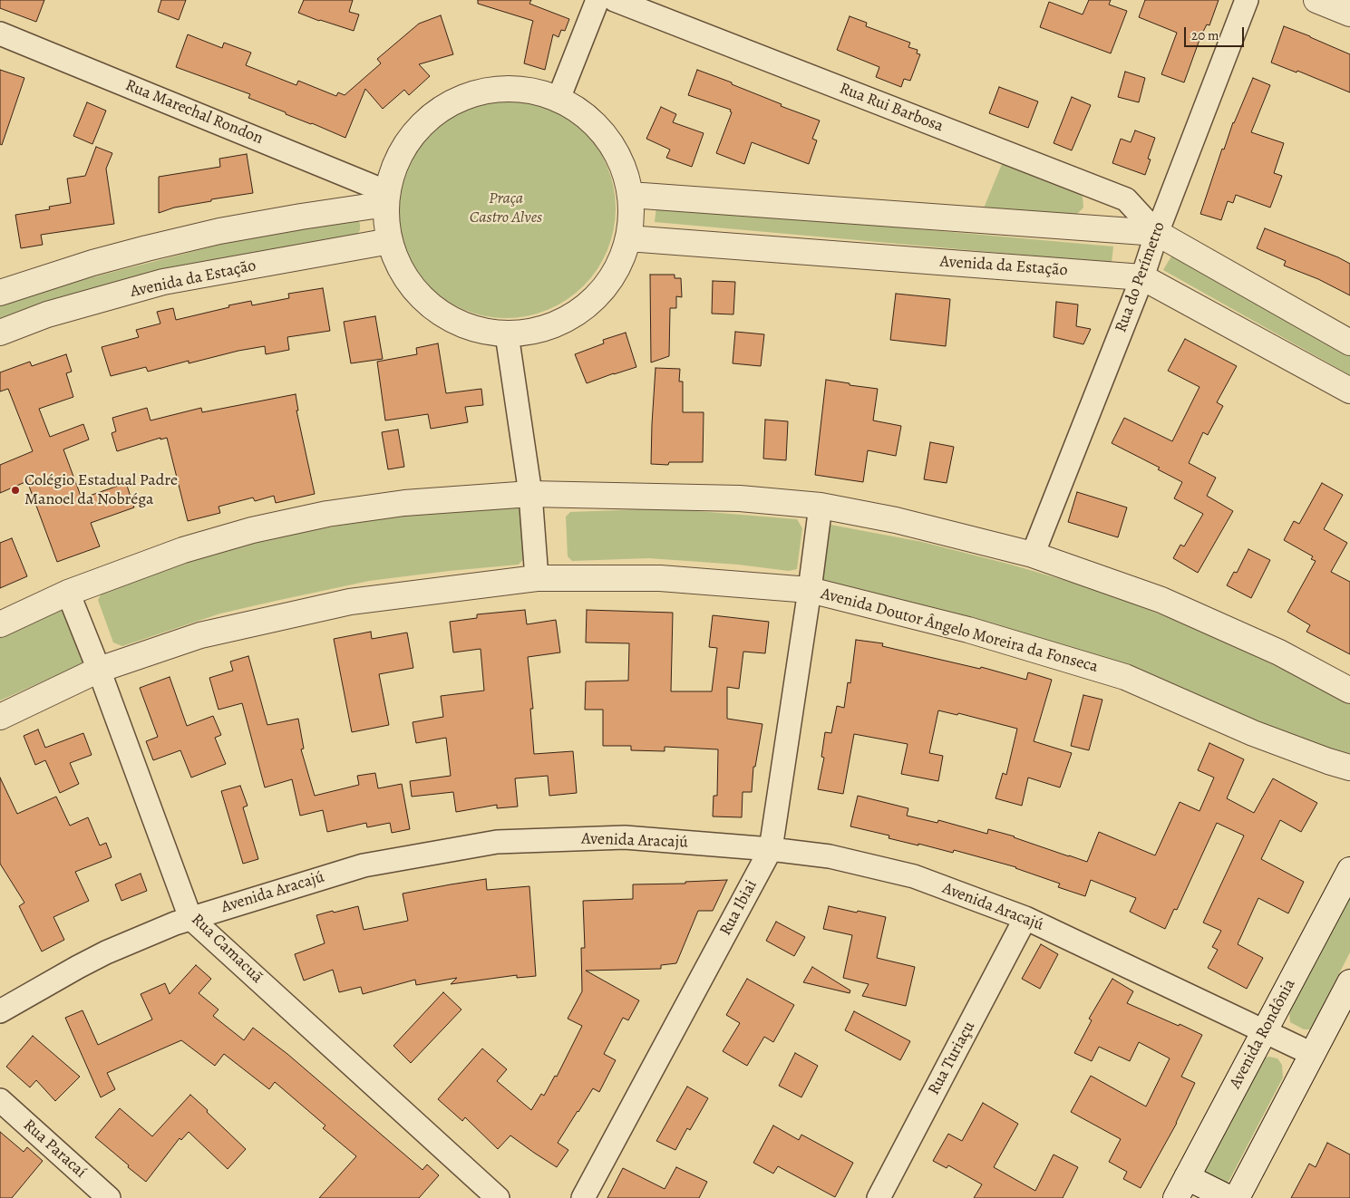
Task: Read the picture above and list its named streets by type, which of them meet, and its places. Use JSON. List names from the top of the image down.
{
  "streets": {
    "street": [
      "Rua Rui Barbosa",
      "Rua Marechal Rondon",
      "Avenida da Estação",
      "Rua do Perímetro",
      "Avenida Doutor Ângelo Moreira da Fonseca",
      "Avenida Aracajú",
      "Rua Ibiai",
      "Rua Camacuã",
      "Avenida Rondônia",
      "Rua Turiaçu",
      "Rua Paracaí"
    ]
  },
  "crossings": [
    ["Rua Rui Barbosa", "Rua do Perímetro"],
    ["Avenida da Estação", "Rua do Perímetro"],
    ["Avenida Doutor Ângelo Moreira da Fonseca", "Rua Ibiai"],
    ["Avenida Doutor Ângelo Moreira da Fonseca", "Rua Camacuã"],
    ["Avenida Aracajú", "Rua Ibiai"],
    ["Avenida Aracajú", "Rua Camacuã"],
    ["Avenida Aracajú", "Avenida Rondônia"],
    ["Avenida Aracajú", "Rua Turiaçu"]
  ],
  "parks": ["Praça Castro Alves"],
  "places": ["Colégio Estadual Padre Manoel da Nobréga"],
  "scale_bar": "20 m"
}
